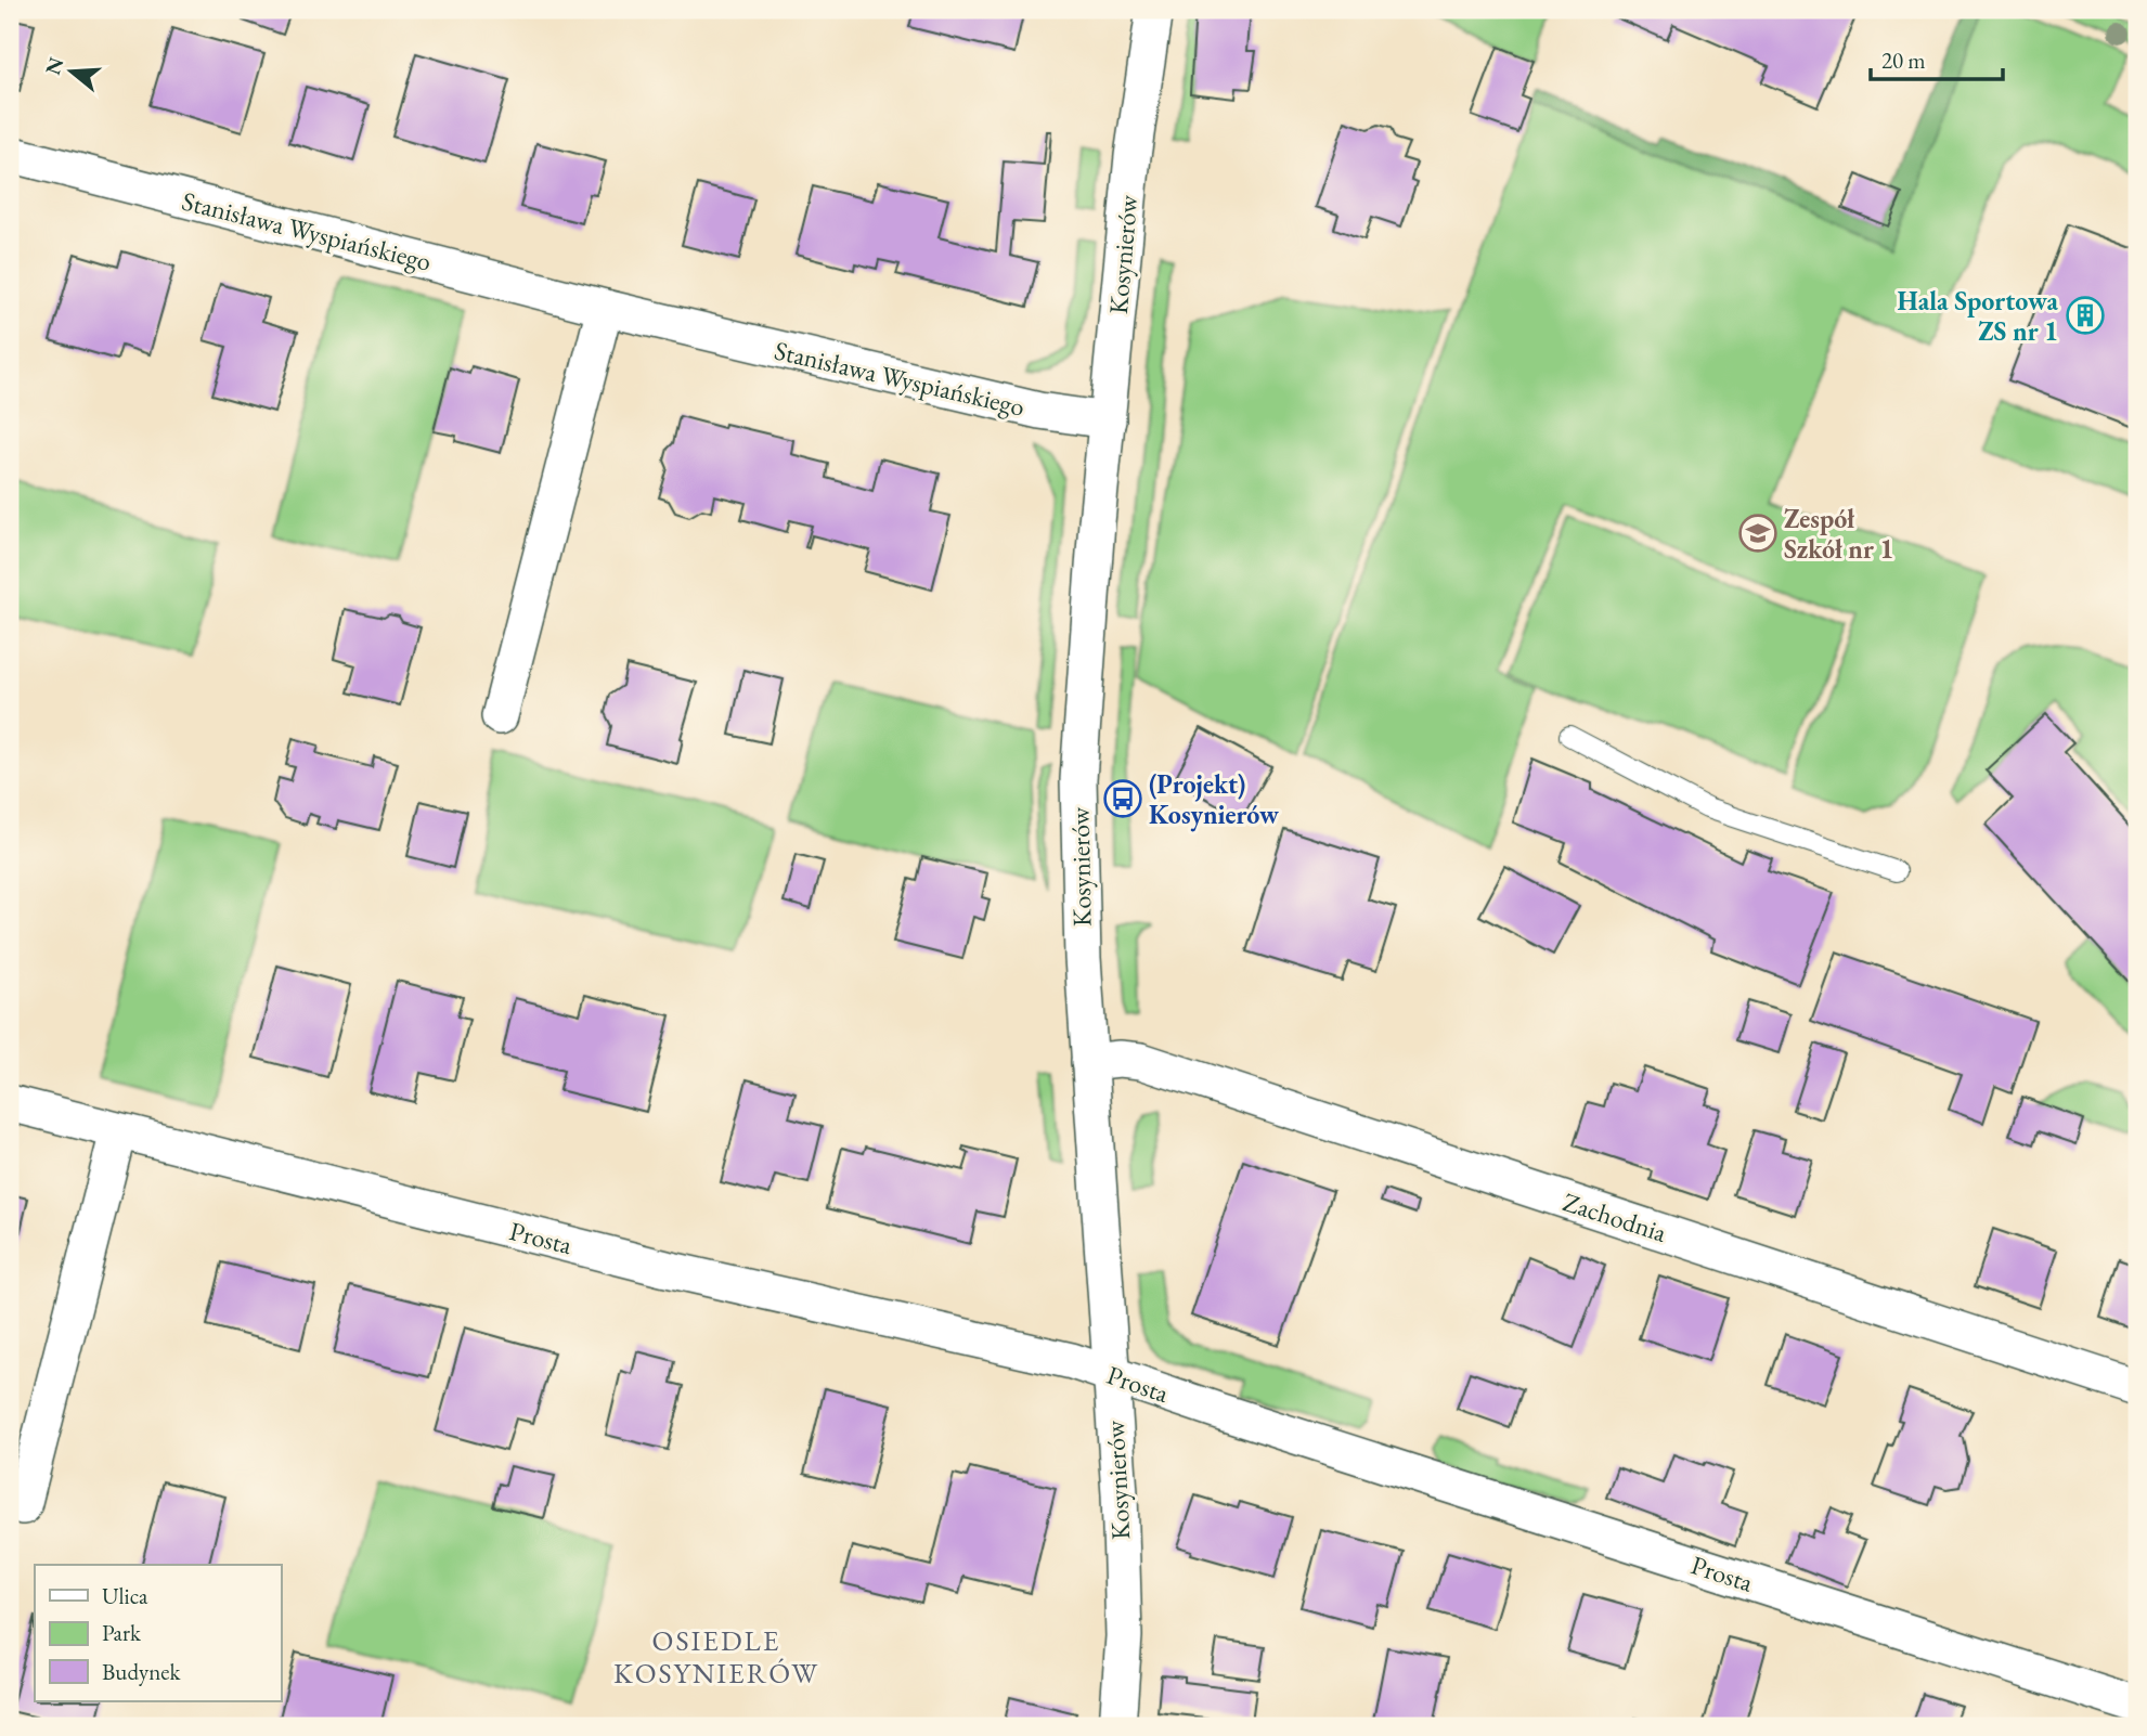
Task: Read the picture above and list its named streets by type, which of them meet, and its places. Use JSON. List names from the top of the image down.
{
  "streets": {
    "street": [
      "Stanisława Wyspiańskiego",
      "Kosynierów",
      "Zachodnia",
      "Prosta"
    ]
  },
  "crossings": [
    ["Stanisława Wyspiańskiego", "Kosynierów"],
    ["Kosynierów", "Zachodnia"],
    ["Kosynierów", "Prosta"]
  ],
  "districts": ["OSIEDLE KOSYNIERÓW"],
  "places": {
    "building": ["Hala Sportowa ZS nr 1"],
    "school or university": ["Zespół Szkół nr 1"],
    "bus stop": ["(Projekt) Kosynierów"]
  },
  "legend": ["Ulica", "Park", "Budynek"],
  "scale_bar": "20 m",
  "north": "left"
}
